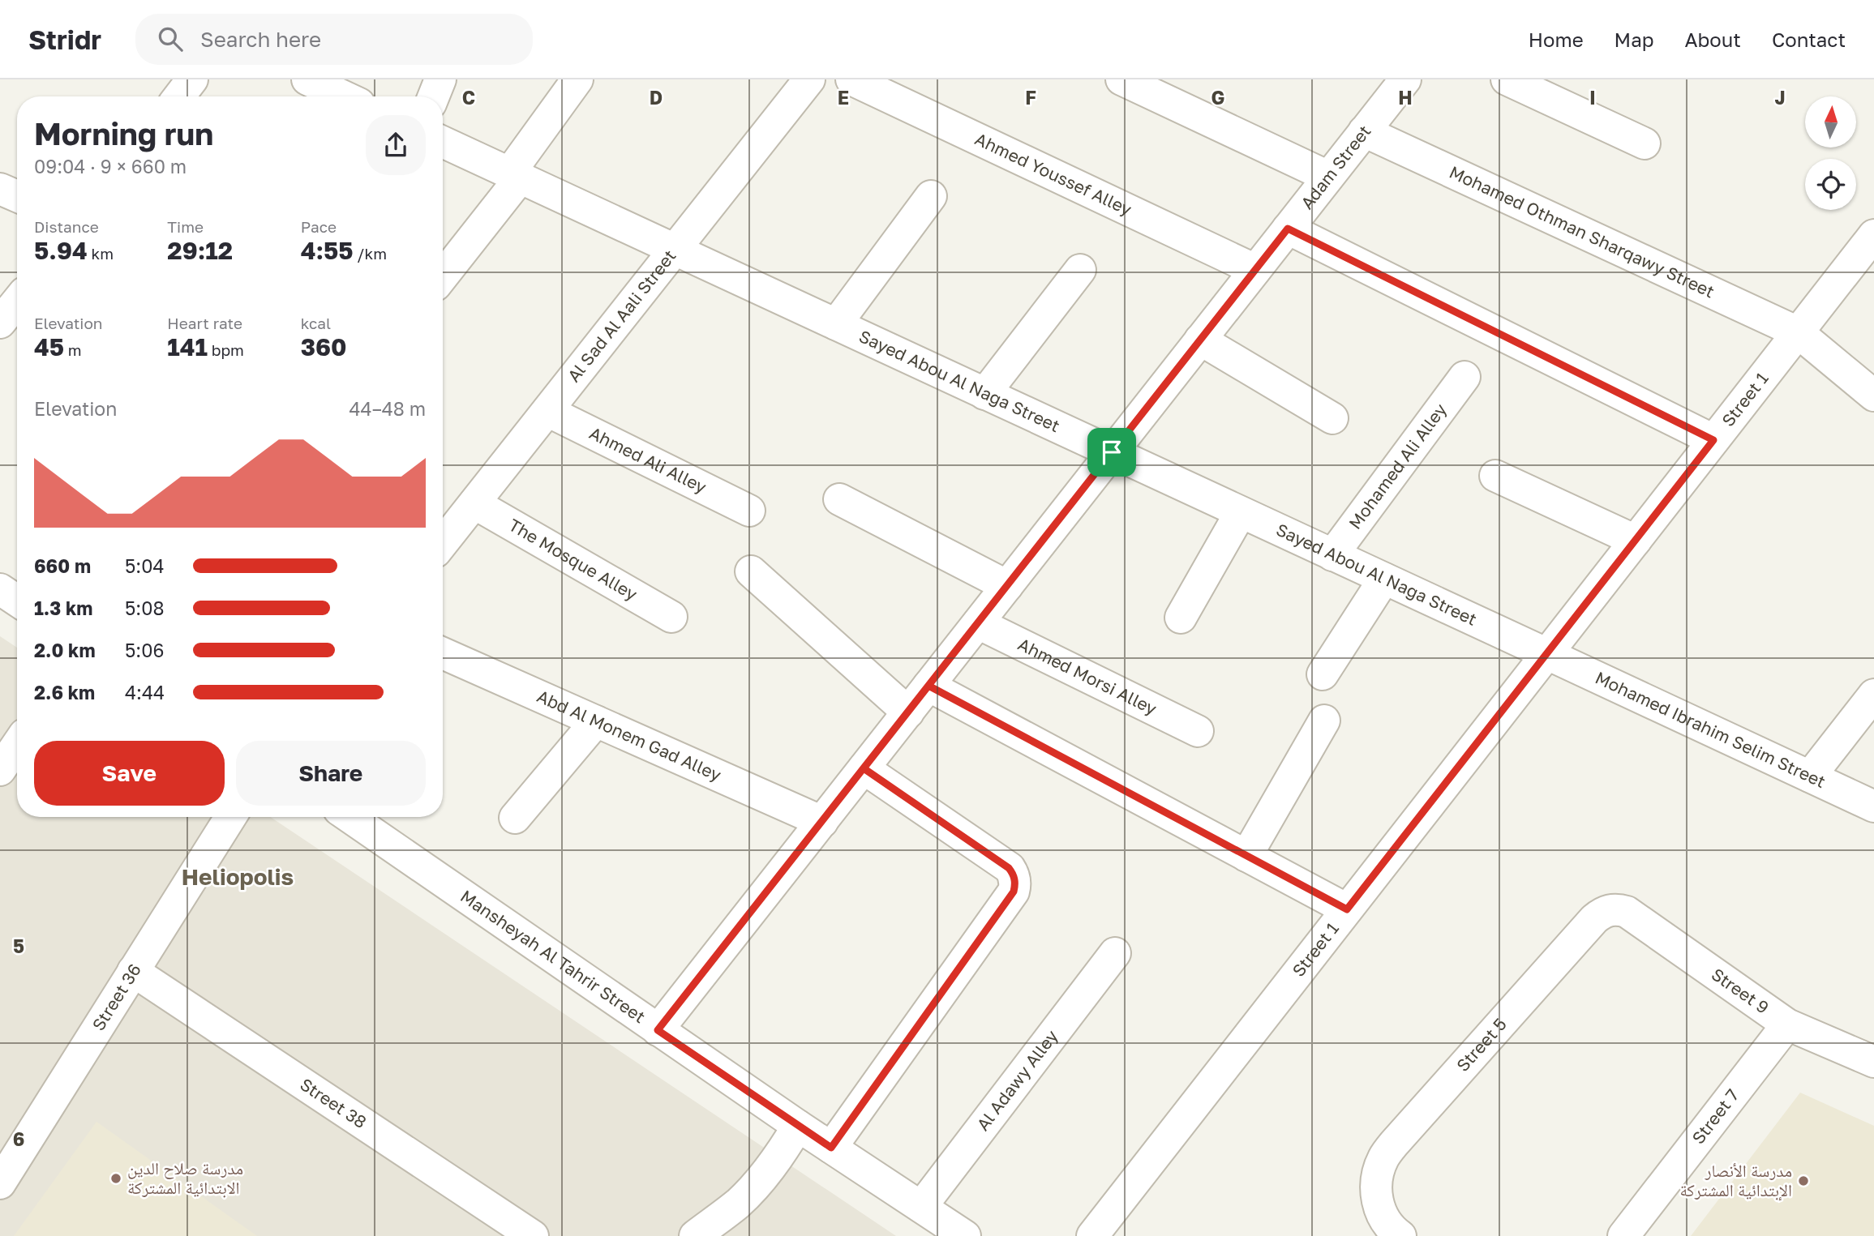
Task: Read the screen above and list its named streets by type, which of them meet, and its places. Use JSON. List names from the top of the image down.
{
  "streets": {
    "street": [
      "Adam Street",
      "Ahmed Youssef Alley",
      "Mohamed Othman Sharqawy Street",
      "Al Sad Al Aali Street",
      "Sayed Abou Al Naga Street",
      "Street 1",
      "Ahmed Ali Alley",
      "Mohamed Ali Alley",
      "The Mosque Alley",
      "Ahmed Morsi Alley",
      "Mohamed Ibrahim Selim Street",
      "Abd Al Monem Gad Alley",
      "Mansheyah Al Tahrir Street",
      "Street 9",
      "Street 36",
      "Street 5",
      "Al Adawy Alley",
      "Street 38",
      "Street 7"
    ]
  },
  "crossings": [
    ["Adam Street", "Ahmed Youssef Alley"],
    ["Adam Street", "Mohamed Othman Sharqawy Street"],
    ["Adam Street", "Sayed Abou Al Naga Street"],
    ["Adam Street", "Ahmed Morsi Alley"],
    ["Adam Street", "Abd Al Monem Gad Alley"],
    ["Adam Street", "Mansheyah Al Tahrir Street"],
    ["Mohamed Othman Sharqawy Street", "Street 1"],
    ["Al Sad Al Aali Street", "Sayed Abou Al Naga Street"],
    ["Al Sad Al Aali Street", "Ahmed Ali Alley"],
    ["Al Sad Al Aali Street", "The Mosque Alley"],
    ["Sayed Abou Al Naga Street", "Street 1"],
    ["Sayed Abou Al Naga Street", "Mohamed Ali Alley"],
    ["Sayed Abou Al Naga Street", "Mohamed Ibrahim Selim Street"],
    ["Street 1", "Mohamed Ibrahim Selim Street"],
    ["Mansheyah Al Tahrir Street", "Al Adawy Alley"],
    ["Street 9", "Street 5"],
    ["Street 9", "Street 7"],
    ["Street 36", "Street 38"]
  ],
  "districts": ["Heliopolis"],
  "places": ["مدرسة صلاح الدين الابتدائية المشتركة", "مدرسة الأنصار الإبتدائية المشتركة"],
  "north": "top",
  "page": {
    "header": "Stridr",
    "search": "Search here",
    "nav": [
      "Home",
      "Map",
      "About",
      "Contact"
    ],
    "heading": ["Morning run", "09:04 · 9 × 660 m"],
    "stats": [
      ["Distance", "5.94 km"],
      ["Time", "29:12"],
      ["Pace", "4:55 /km"],
      ["Elevation", "45 m"],
      ["Heart rate", "141 bpm"],
      ["kcal", "360"]
    ],
    "chart": ["Elevation", "44–48 m"],
    "list": [
      {
        "name": "660 m",
        "note": "5:04"
      },
      {
        "name": "1.3 km",
        "note": "5:08"
      },
      {
        "name": "2.0 km",
        "note": "5:06"
      },
      {
        "name": "2.6 km",
        "note": "4:44"
      }
    ],
    "buttons": ["Save", "Share"]
  },
  "grid": {
    "columns": [
      "C",
      "D",
      "E",
      "F",
      "G",
      "H",
      "I",
      "J"
    ],
    "rows": ["5", "6"]
  }
}
